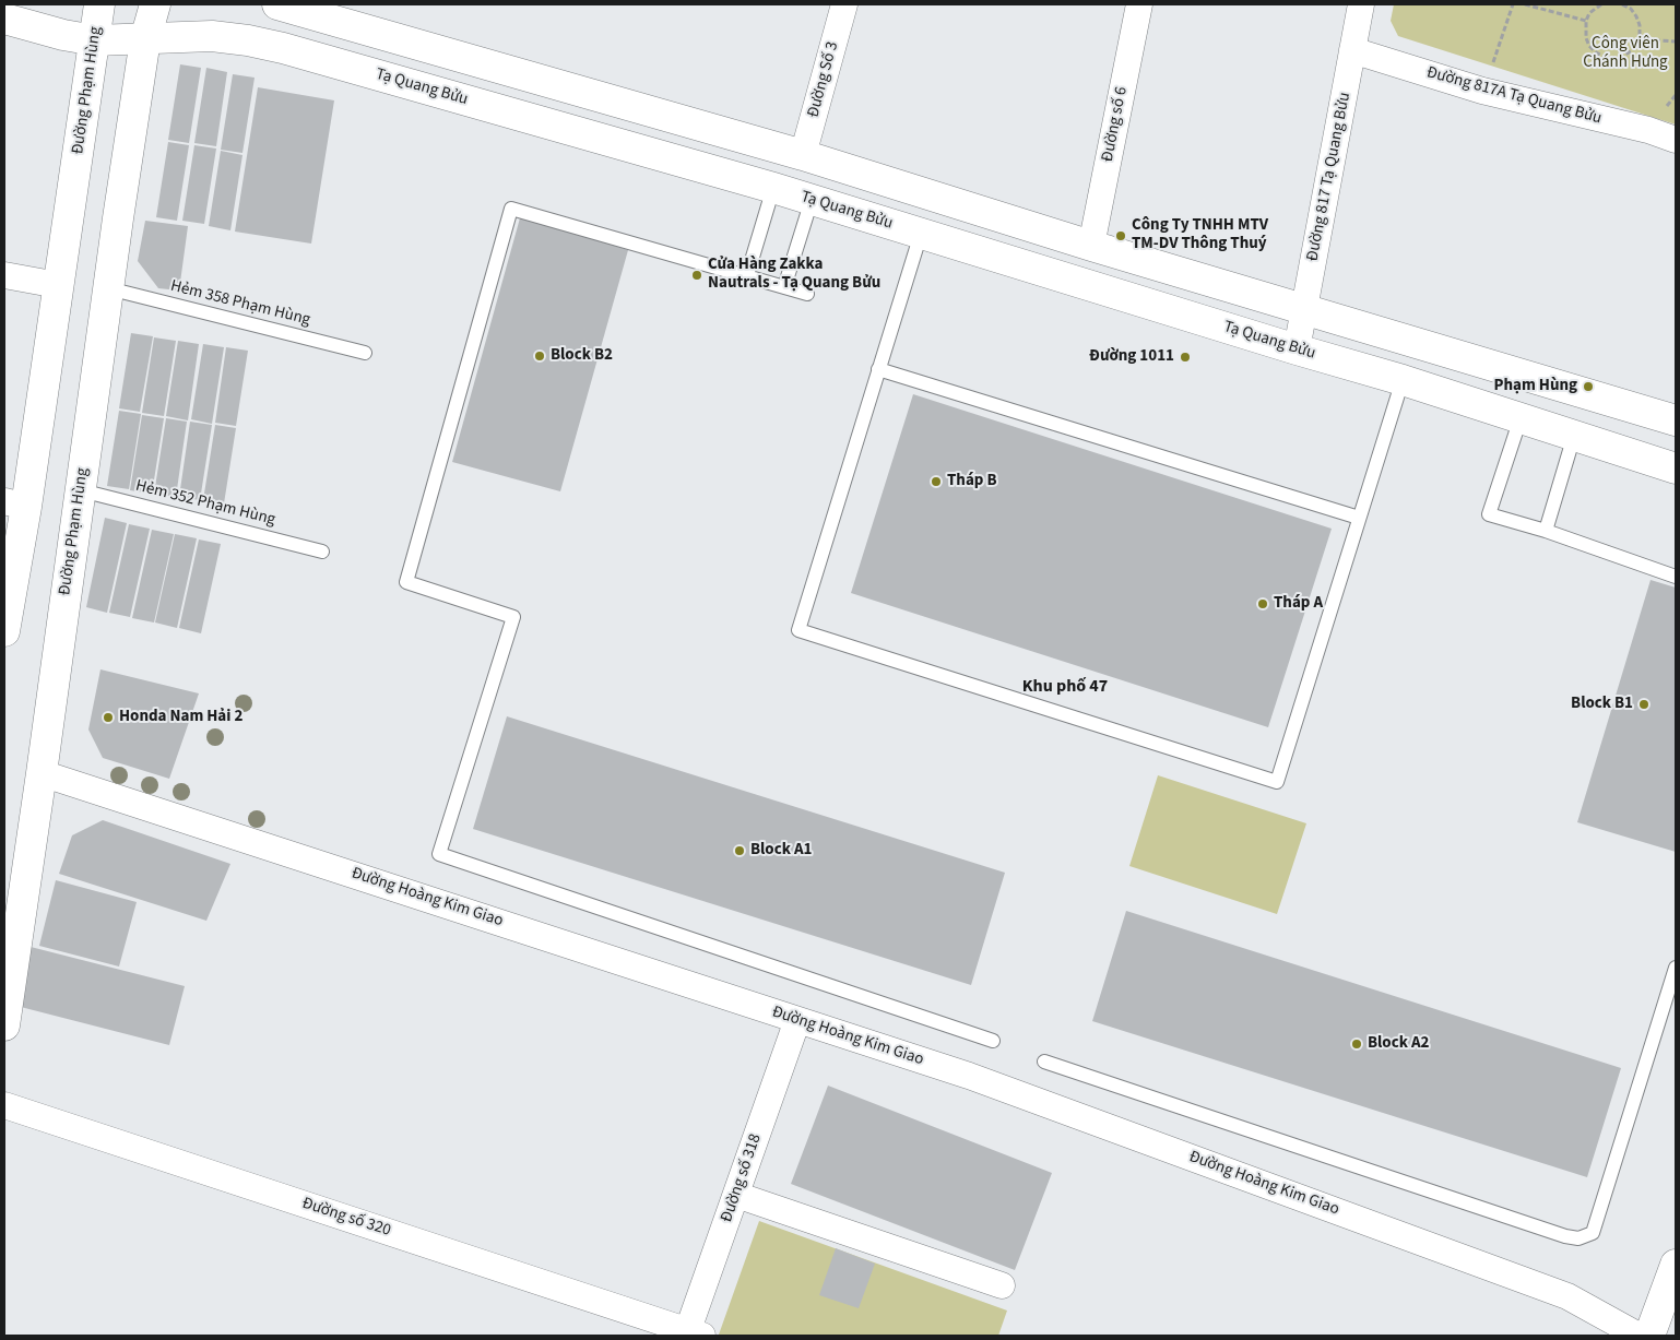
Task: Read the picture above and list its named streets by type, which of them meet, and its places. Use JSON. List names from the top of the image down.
{
  "streets": {
    "main road": ["Tạ Quang Bửu", "Đường Phạm Hùng"],
    "street": [
      "Đường Số 3",
      "Đường 817A Tạ Quang Bửu",
      "Đường số 6",
      "Đường 817 Tạ Quang Bửu",
      "Đường Hoàng Kim Giao",
      "Đường số 318",
      "Đường số 320"
    ],
    "lane": ["Hẻm 358 Phạm Hùng", "Hẻm 352 Phạm Hùng"]
  },
  "crossings": [
    ["Tạ Quang Bửu", "Đường Phạm Hùng"],
    ["Tạ Quang Bửu", "Đường 817 Tạ Quang Bửu"],
    ["Đường Phạm Hùng", "Hẻm 358 Phạm Hùng"],
    ["Đường Phạm Hùng", "Hẻm 352 Phạm Hùng"],
    ["Đường Phạm Hùng", "Đường Hoàng Kim Giao"],
    ["Đường 817A Tạ Quang Bửu", "Đường 817 Tạ Quang Bửu"],
    ["Đường Hoàng Kim Giao", "Đường số 318"],
    ["Đường số 318", "Đường số 320"]
  ],
  "districts": ["Khu phố 47"],
  "parks": ["Công viên Chánh Hưng"],
  "places": [
    "Công Ty TNHH MTV TM-DV Thông Thuý",
    "Cửa Hàng Zakka Nautrals - Tạ Quang Bửu",
    "Block B2",
    "Đường 1011",
    "Phạm Hùng",
    "Tháp B",
    "Tháp A",
    "Block B1",
    "Honda Nam Hải 2",
    "Block A1",
    "Block A2"
  ]
}
